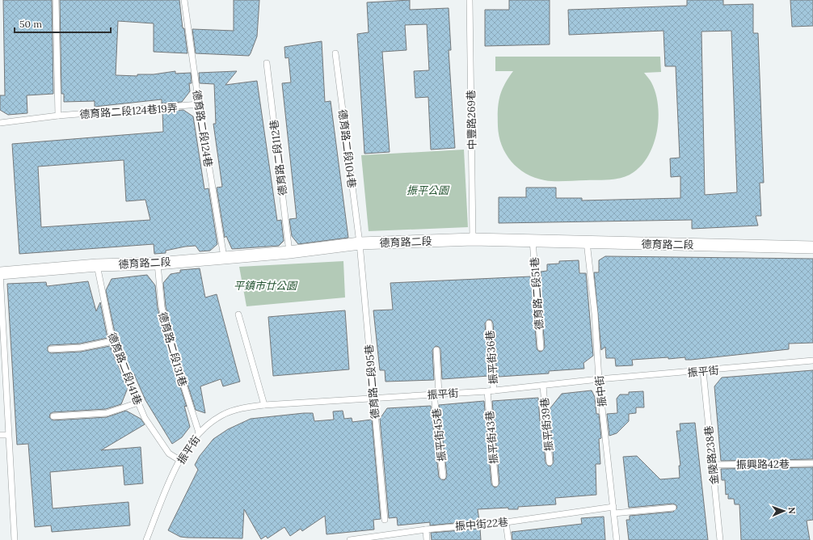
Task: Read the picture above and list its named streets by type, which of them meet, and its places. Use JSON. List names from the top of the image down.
{
  "streets": {
    "street": ["德育路二段"],
    "lane": [
      "德育路二段124巷19弄",
      "中豐路269巷",
      "德育路二段124巷",
      "德育路二段104巷",
      "德育路二段112巷",
      "德育路二段51巷",
      "德育路二段131巷",
      "振平街36巷",
      "德育路二段141巷",
      "振平街",
      "德育路二段95巷",
      "振中街",
      "振平街39巷",
      "振平街45巷",
      "振平街43巷",
      "金陵路238巷",
      "振興路42巷",
      "振中街22巷"
    ]
  },
  "crossings": [
    ["德育路二段124巷19弄", "德育路二段124巷"],
    ["中豐路269巷", "德育路二段"],
    ["德育路二段124巷", "德育路二段"],
    ["德育路二段104巷", "德育路二段"],
    ["德育路二段104巷", "德育路二段95巷"],
    ["德育路二段112巷", "德育路二段"],
    ["德育路二段", "德育路二段51巷"],
    ["德育路二段", "德育路二段131巷"],
    ["德育路二段", "德育路二段141巷"],
    ["德育路二段", "德育路二段95巷"],
    ["德育路二段", "振中街"],
    ["德育路二段131巷", "振平街"],
    ["振平街36巷", "振平街"],
    ["德育路二段141巷", "振平街"],
    ["振平街", "德育路二段95巷"],
    ["振平街", "振中街"],
    ["振平街", "振平街39巷"],
    ["振平街", "振平街45巷"],
    ["振平街", "振平街43巷"],
    ["振平街", "金陵路238巷"],
    ["振中街", "振中街22巷"],
    ["金陵路238巷", "振興路42巷"]
  ],
  "parks": ["振平公園", "平鎮市廿公園"],
  "scale_bar": "50 m",
  "north": "right"
}
